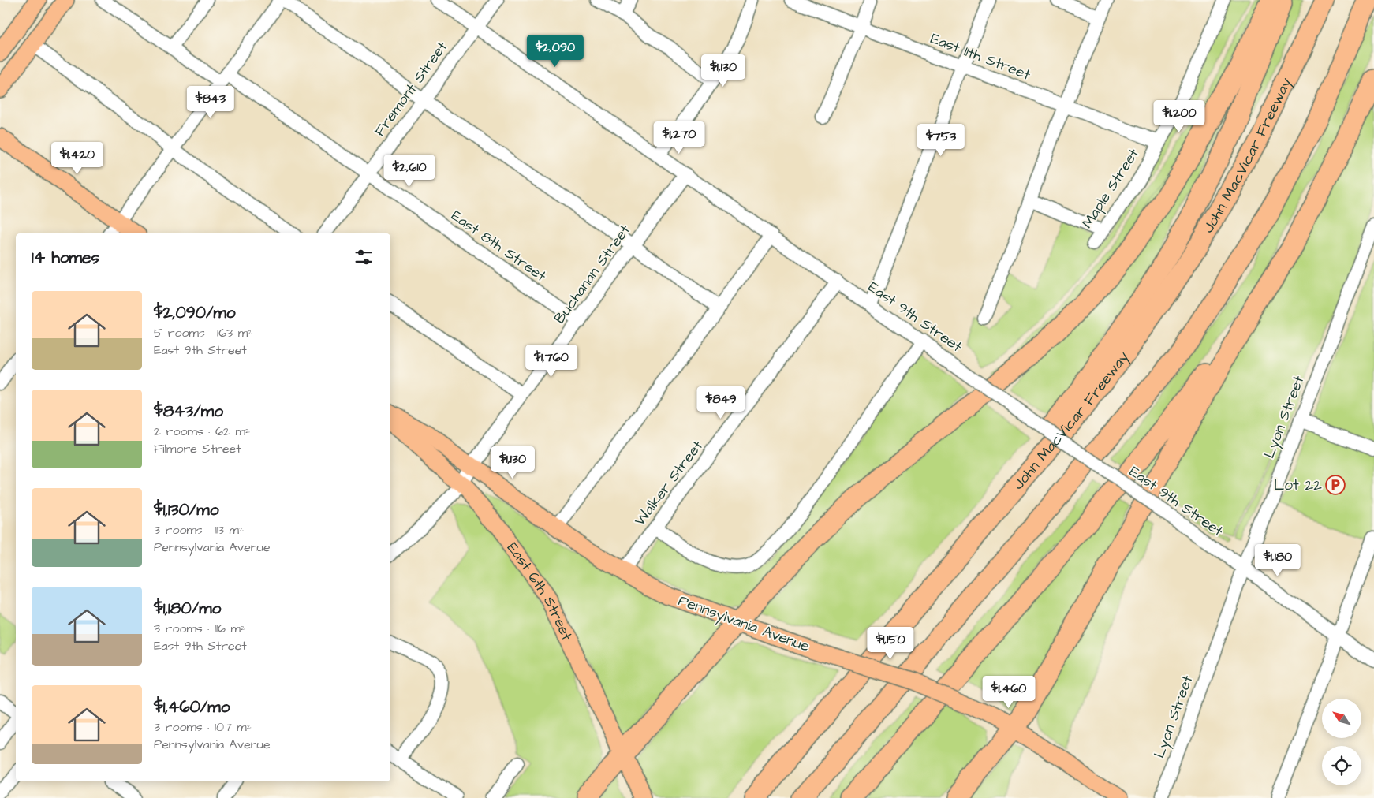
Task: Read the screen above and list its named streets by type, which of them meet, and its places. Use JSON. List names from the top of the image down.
{
  "streets": {
    "highway": ["John MacVicar Freeway"],
    "main road": ["East 6th Street", "Pennsylvania Avenue"],
    "street": [
      "East 11th Street",
      "Fremont Street",
      "Maple Street",
      "East 8th Street",
      "Buchanan Street",
      "East 9th Street",
      "Lyon Street",
      "Walker Street"
    ]
  },
  "crossings": [
    ["East 11th Street", "Maple Street"],
    ["Fremont Street", "East 8th Street"],
    ["Fremont Street", "East 9th Street"],
    ["East 8th Street", "Buchanan Street"],
    ["Buchanan Street", "East 9th Street"],
    ["Buchanan Street", "East 6th Street"],
    ["Buchanan Street", "Pennsylvania Avenue"],
    ["East 9th Street", "Lyon Street"],
    ["East 9th Street", "Walker Street"],
    ["Walker Street", "Pennsylvania Avenue"]
  ],
  "places": {
    "parking": ["Lot 22"]
  },
  "north": "top left",
  "page": {
    "price": [
      "$2,090",
      "$1,130",
      "$843",
      "$1,200",
      "$1,270",
      "$753",
      "$1,420",
      "$2,610",
      "$1,760",
      "$849",
      "$1,130",
      "$1,180",
      "$1,150",
      "$1,460"
    ],
    "heading": "14 homes",
    "list": [
      {
        "name": "$2,090/mo",
        "note": "5 rooms · 163 m² · East 9th Street"
      },
      {
        "name": "$843/mo",
        "note": "2 rooms · 62 m² · Filmore Street"
      },
      {
        "name": "$1,130/mo",
        "note": "3 rooms · 113 m² · Pennsylvania Avenue"
      },
      {
        "name": "$1,180/mo",
        "note": "3 rooms · 116 m² · East 9th Street"
      },
      {
        "name": "$1,460/mo",
        "note": "3 rooms · 107 m² · Pennsylvania Avenue"
      }
    ]
  }
}
